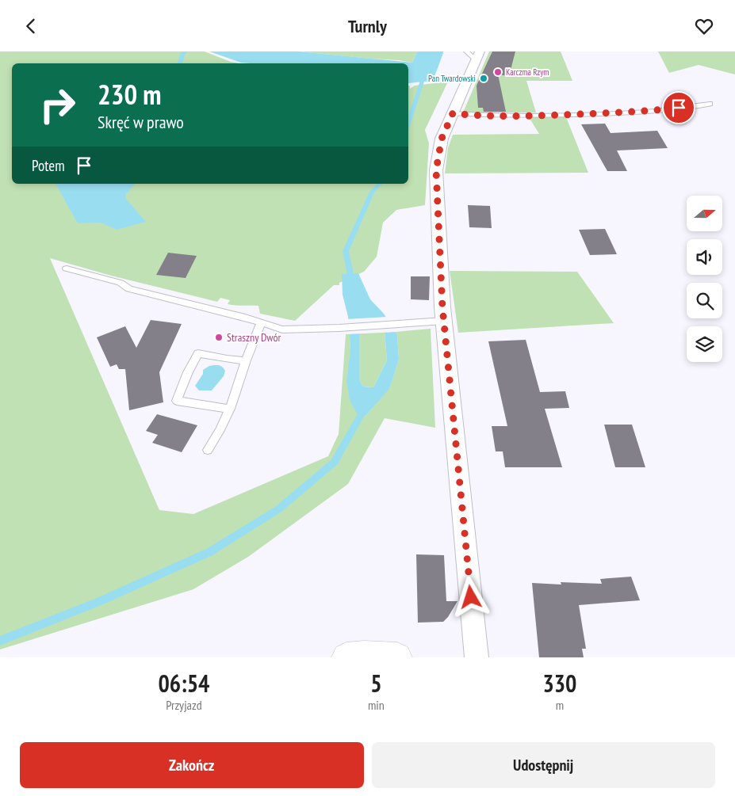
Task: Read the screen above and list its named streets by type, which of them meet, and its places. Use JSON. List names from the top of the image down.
{
  "places": ["Karczma Rzym", "Pan Twardowski", "Straszny Dwór"],
  "north": "right",
  "page": {
    "header": "Turnly",
    "turn": ["230 m", "Skręć w prawo"],
    "then": "Potem",
    "eta": [
      "06:54",
      "Przyjazd",
      "5",
      "min",
      "330",
      "m"
    ],
    "buttons": ["Zakończ", "Udostępnij"]
  }
}
